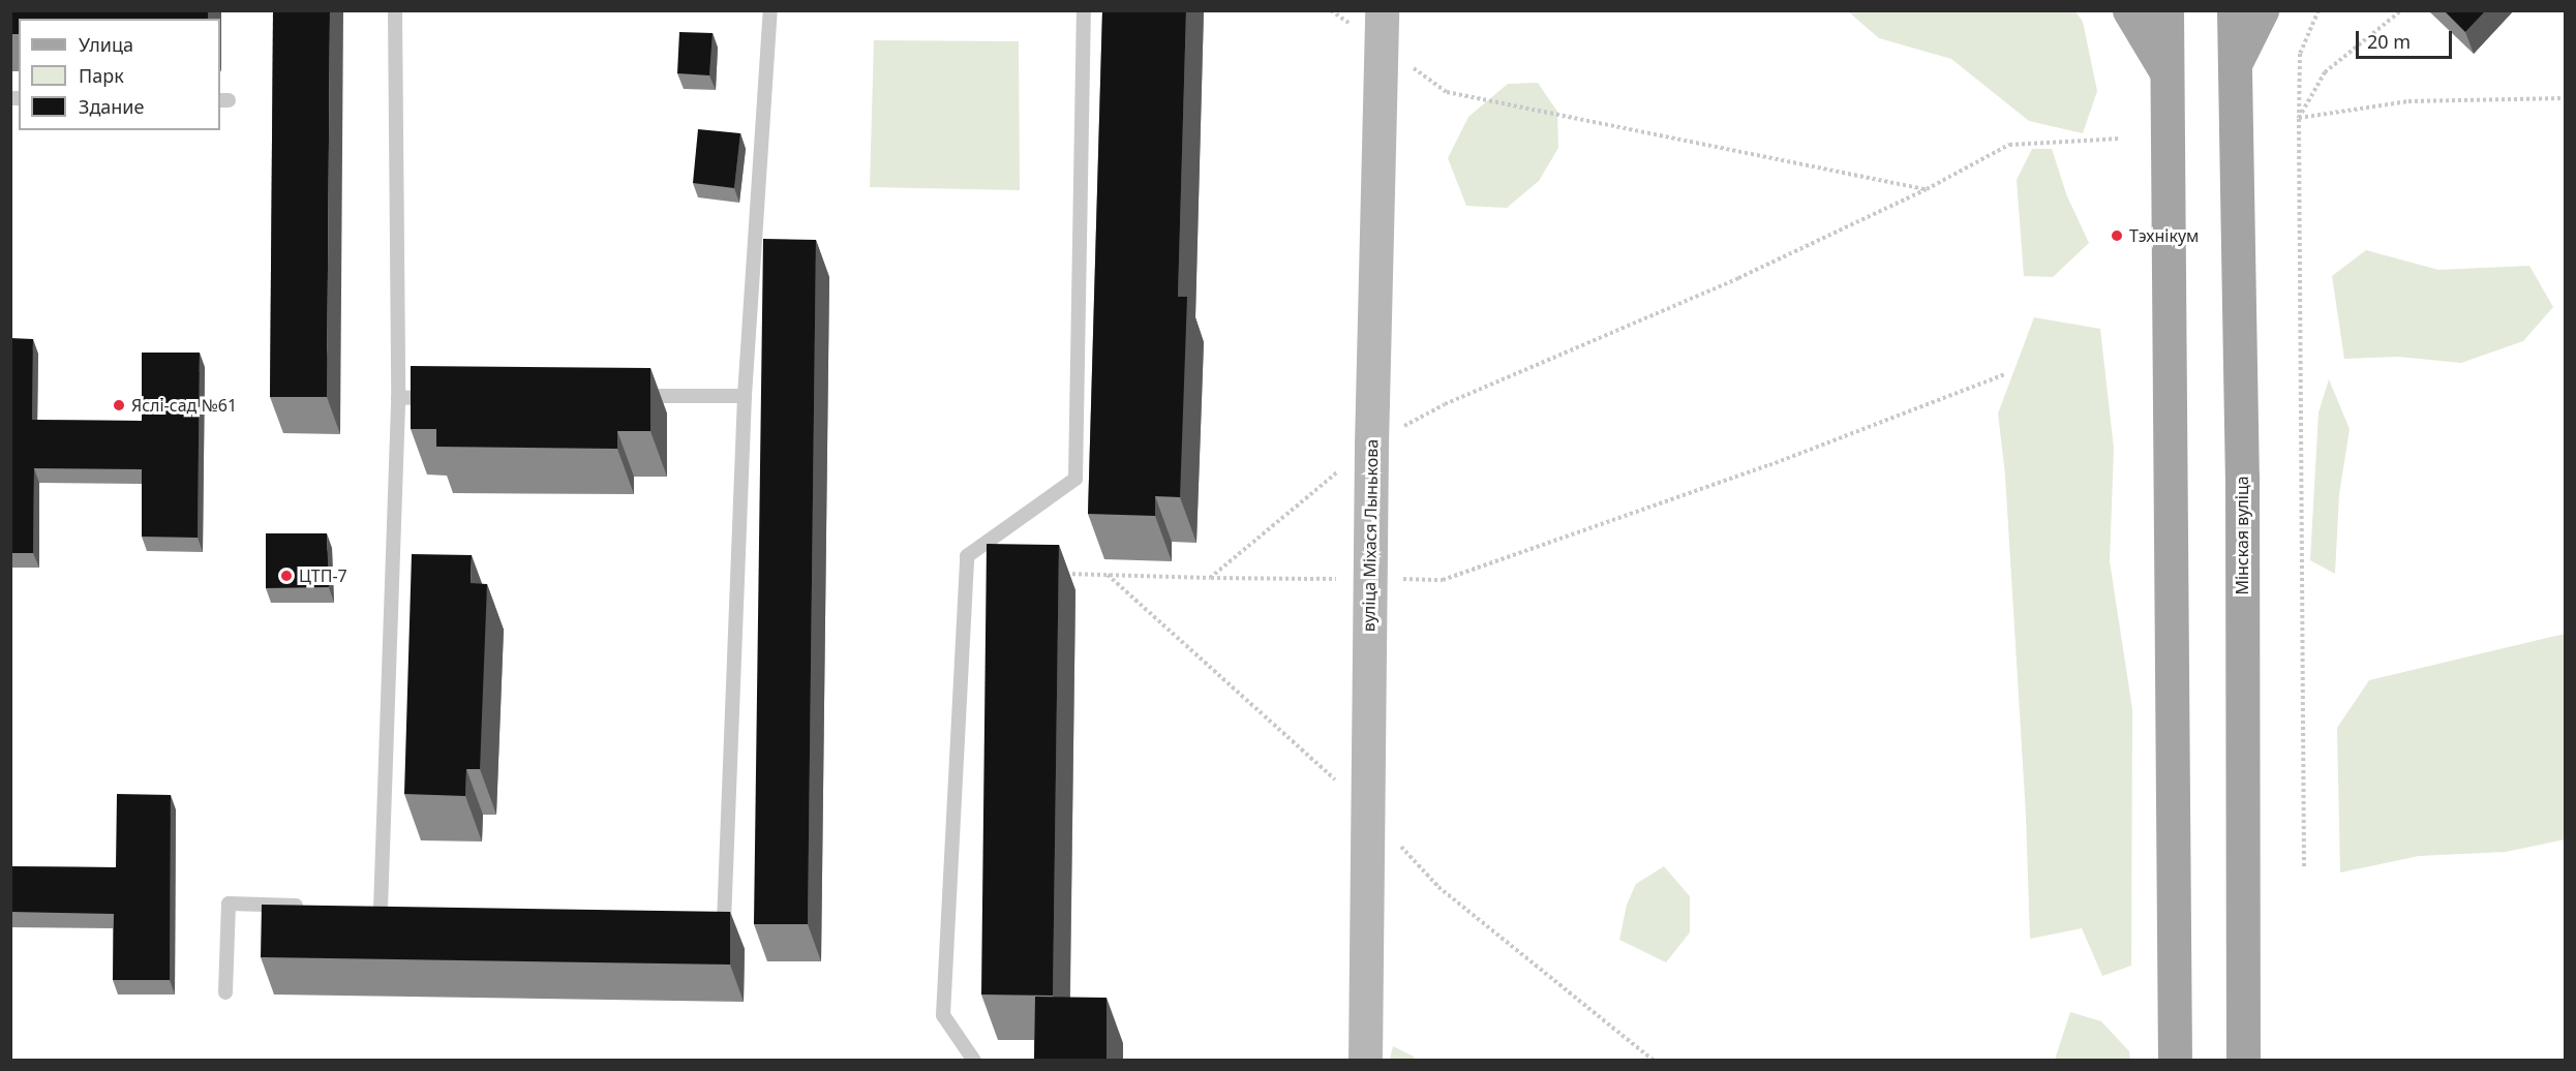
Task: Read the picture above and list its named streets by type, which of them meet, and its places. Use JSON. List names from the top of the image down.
{
  "streets": {
    "main road": ["Мінская вуліца"],
    "street": ["вуліца Міхася Лынькова"]
  },
  "places": ["Тэхнікум", "Яслі-сад №61", "ЦТП-7"],
  "legend": ["Улица", "Парк", "Здание"],
  "scale_bar": "20 m"
}
